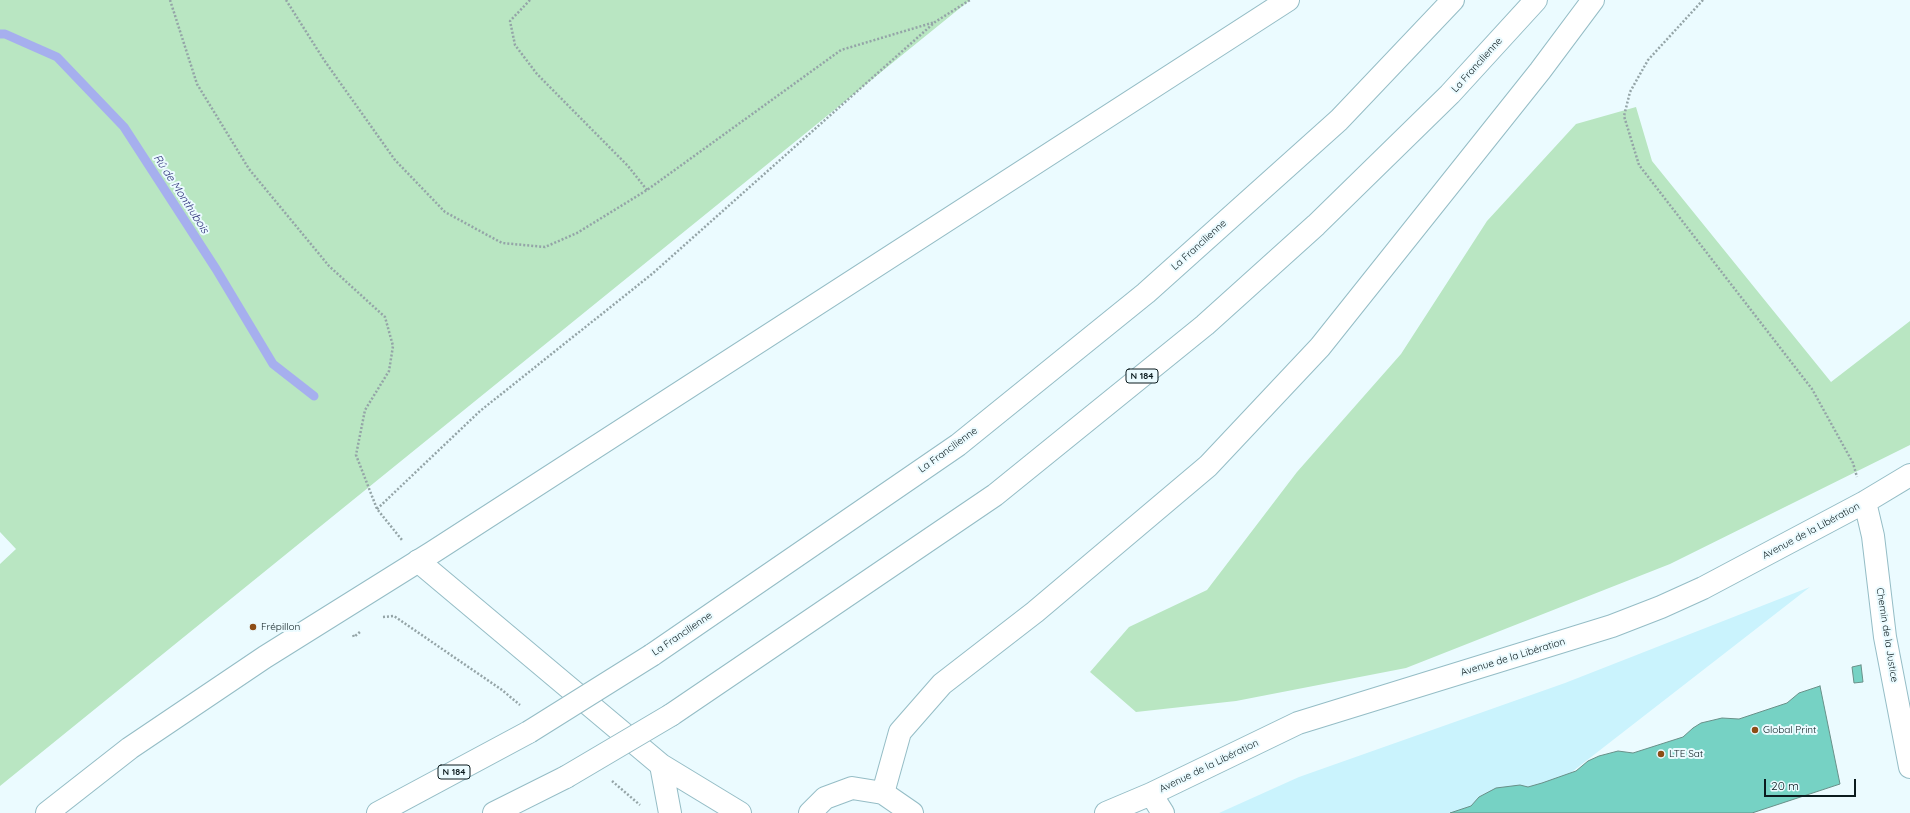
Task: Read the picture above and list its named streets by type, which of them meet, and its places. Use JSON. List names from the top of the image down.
{
  "streets": {
    "main road": [
      "La Francilienne",
      "N 184",
      "Avenue de la Libération",
      "Chemin de la Justice"
    ]
  },
  "crossings": [
    ["Avenue de la Libération", "Chemin de la Justice"]
  ],
  "water": ["Rû de Monthubois"],
  "places": ["Frépillon", "Global Print", "LTE Sat"],
  "scale_bar": "20 m"
}
